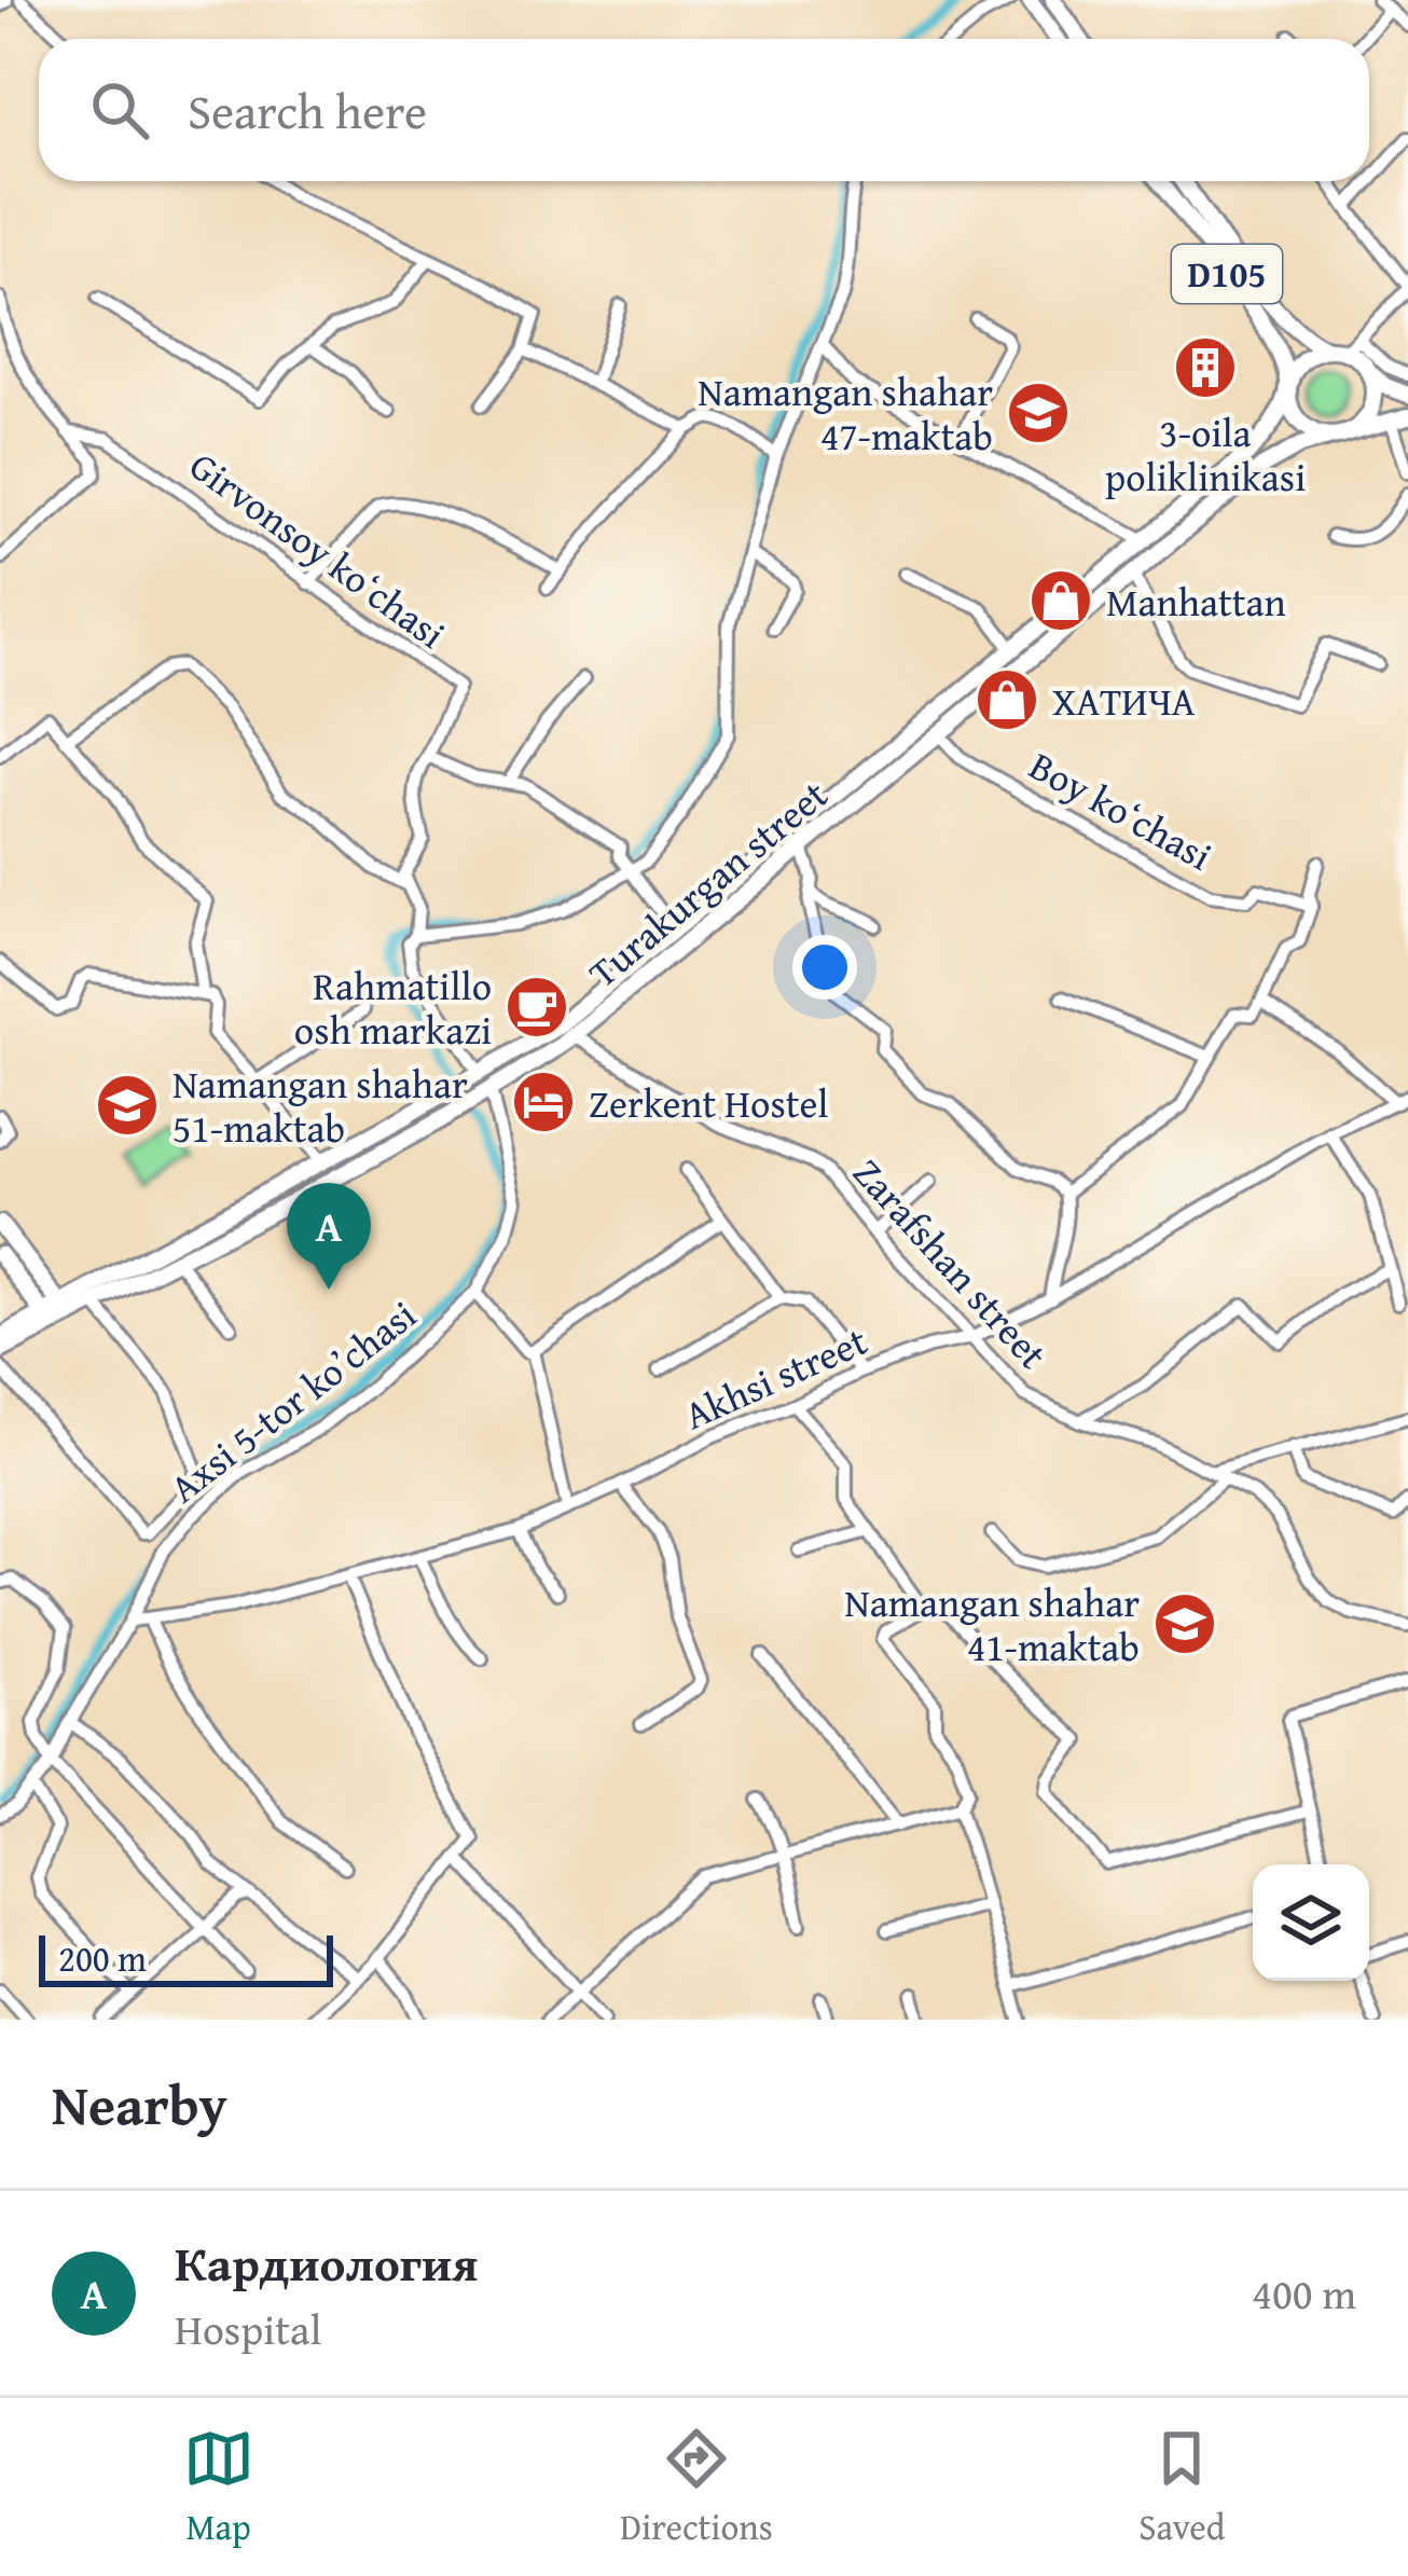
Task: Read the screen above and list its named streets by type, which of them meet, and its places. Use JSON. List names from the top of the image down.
{
  "streets": {
    "main road": ["D105", "Turakurgan street"],
    "street": [
      "Girvonsoy koʻchasi",
      "Boy koʻchasi",
      "Zarafshan street",
      "Akhsi street",
      "Аxsi 5-tor koʼchasi"
    ]
  },
  "crossings": [
    ["D105", "Turakurgan street"],
    ["Boy koʻchasi", "Turakurgan street"],
    ["Turakurgan street", "Zarafshan street"],
    ["Turakurgan street", "Аxsi 5-tor koʼchasi"],
    ["Zarafshan street", "Akhsi street"],
    ["Akhsi street", "Аxsi 5-tor koʼchasi"]
  ],
  "places": {
    "building": ["3-oila poliklinikasi"],
    "school or university": ["Namangan shahar 47-maktab", "Namangan shahar 51-maktab", "Namangan shahar 41-maktab"],
    "shop": ["Manhattan", "ХАТИЧА"],
    "cafe": ["Rahmatillo osh markazi"],
    "hotel": ["Zerkent Hostel"]
  },
  "scale_bar": "200 m",
  "page": {
    "search": "Search here",
    "pins": "A",
    "scale": "200 m",
    "heading": "Nearby",
    "list": [
      {
        "mark": "A",
        "name": "Кардиология",
        "note": "Hospital",
        "value": "400 m"
      }
    ],
    "nav": ["Map", "Directions", "Saved"]
  }
}
